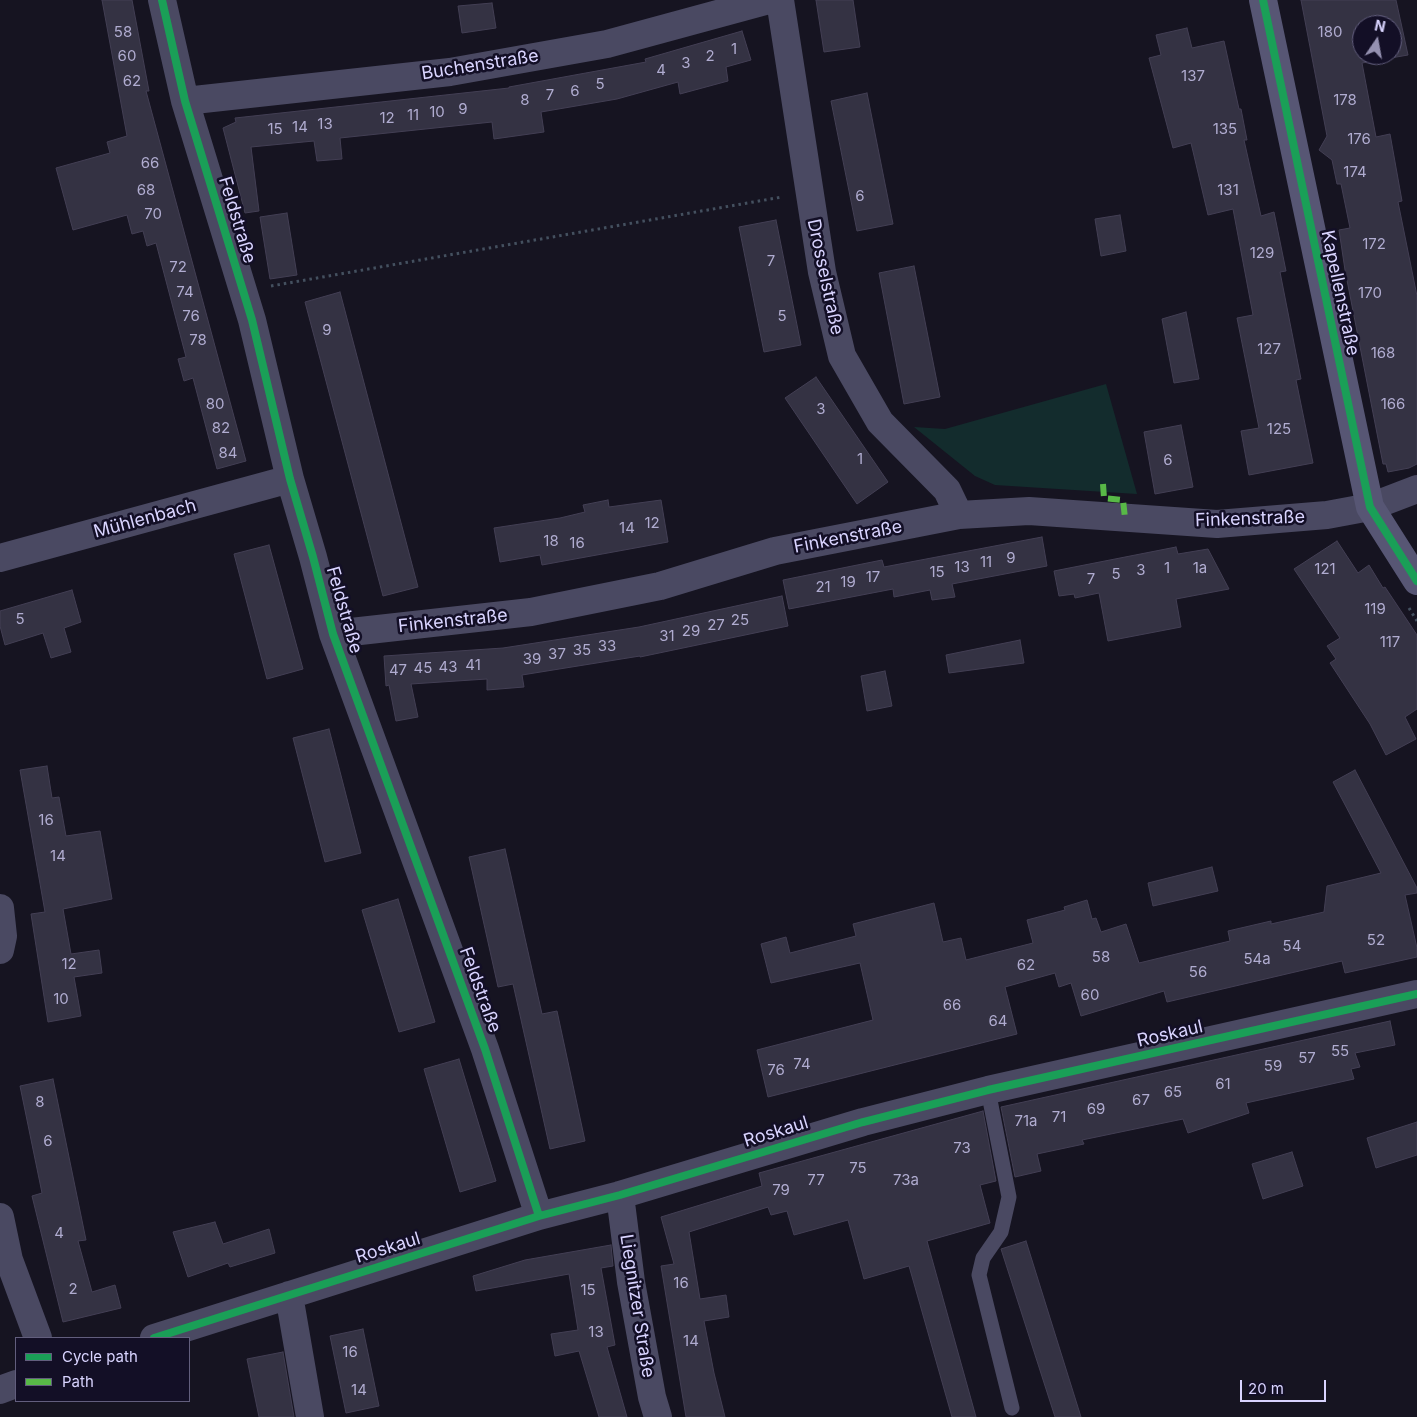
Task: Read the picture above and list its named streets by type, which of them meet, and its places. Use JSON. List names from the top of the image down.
{
  "streets": {
    "street": [
      "Buchenstraße",
      "Feldstraße",
      "Drosselstraße",
      "Kapellenstraße",
      "Mühlenbach",
      "Finkenstraße",
      "Roskaul",
      "Liegnitzer Straße"
    ]
  },
  "crossings": [
    ["Buchenstraße", "Feldstraße"],
    ["Feldstraße", "Mühlenbach"],
    ["Feldstraße", "Finkenstraße"],
    ["Feldstraße", "Roskaul"],
    ["Drosselstraße", "Finkenstraße"],
    ["Kapellenstraße", "Finkenstraße"],
    ["Roskaul", "Liegnitzer Straße"]
  ],
  "house_numbers": [
    "58",
    "180",
    "1",
    "60",
    "2",
    "3",
    "4",
    "137",
    "62",
    "5",
    "6",
    "7",
    "8",
    "178",
    "9",
    "10",
    "11",
    "12",
    "13",
    "14",
    "15",
    "135",
    "176",
    "66",
    "174",
    "68",
    "131",
    "6",
    "70",
    "172",
    "129",
    "7",
    "72",
    "74",
    "170",
    "76",
    "5",
    "9",
    "78",
    "127",
    "168",
    "80",
    "166",
    "3",
    "82",
    "125",
    "84",
    "1",
    "6",
    "12",
    "14",
    "18",
    "16",
    "9",
    "11",
    "13",
    "1",
    "1a",
    "121",
    "3",
    "15",
    "5",
    "17",
    "7",
    "19",
    "21",
    "119",
    "5",
    "25",
    "27",
    "29",
    "31",
    "117",
    "33",
    "35",
    "37",
    "39",
    "41",
    "43",
    "45",
    "47",
    "16",
    "14",
    "52",
    "54",
    "58",
    "54a",
    "12",
    "62",
    "56",
    "60",
    "10",
    "66",
    "64",
    "55",
    "57",
    "74",
    "59",
    "76",
    "61",
    "65",
    "67",
    "8",
    "69",
    "71",
    "71a",
    "6",
    "73",
    "75",
    "77",
    "73a",
    "79",
    "4",
    "16",
    "2",
    "15",
    "13",
    "14",
    "16",
    "14"
  ],
  "legend": ["Cycle path", "Path"],
  "scale_bar": "20 m",
  "north": "top"
}
